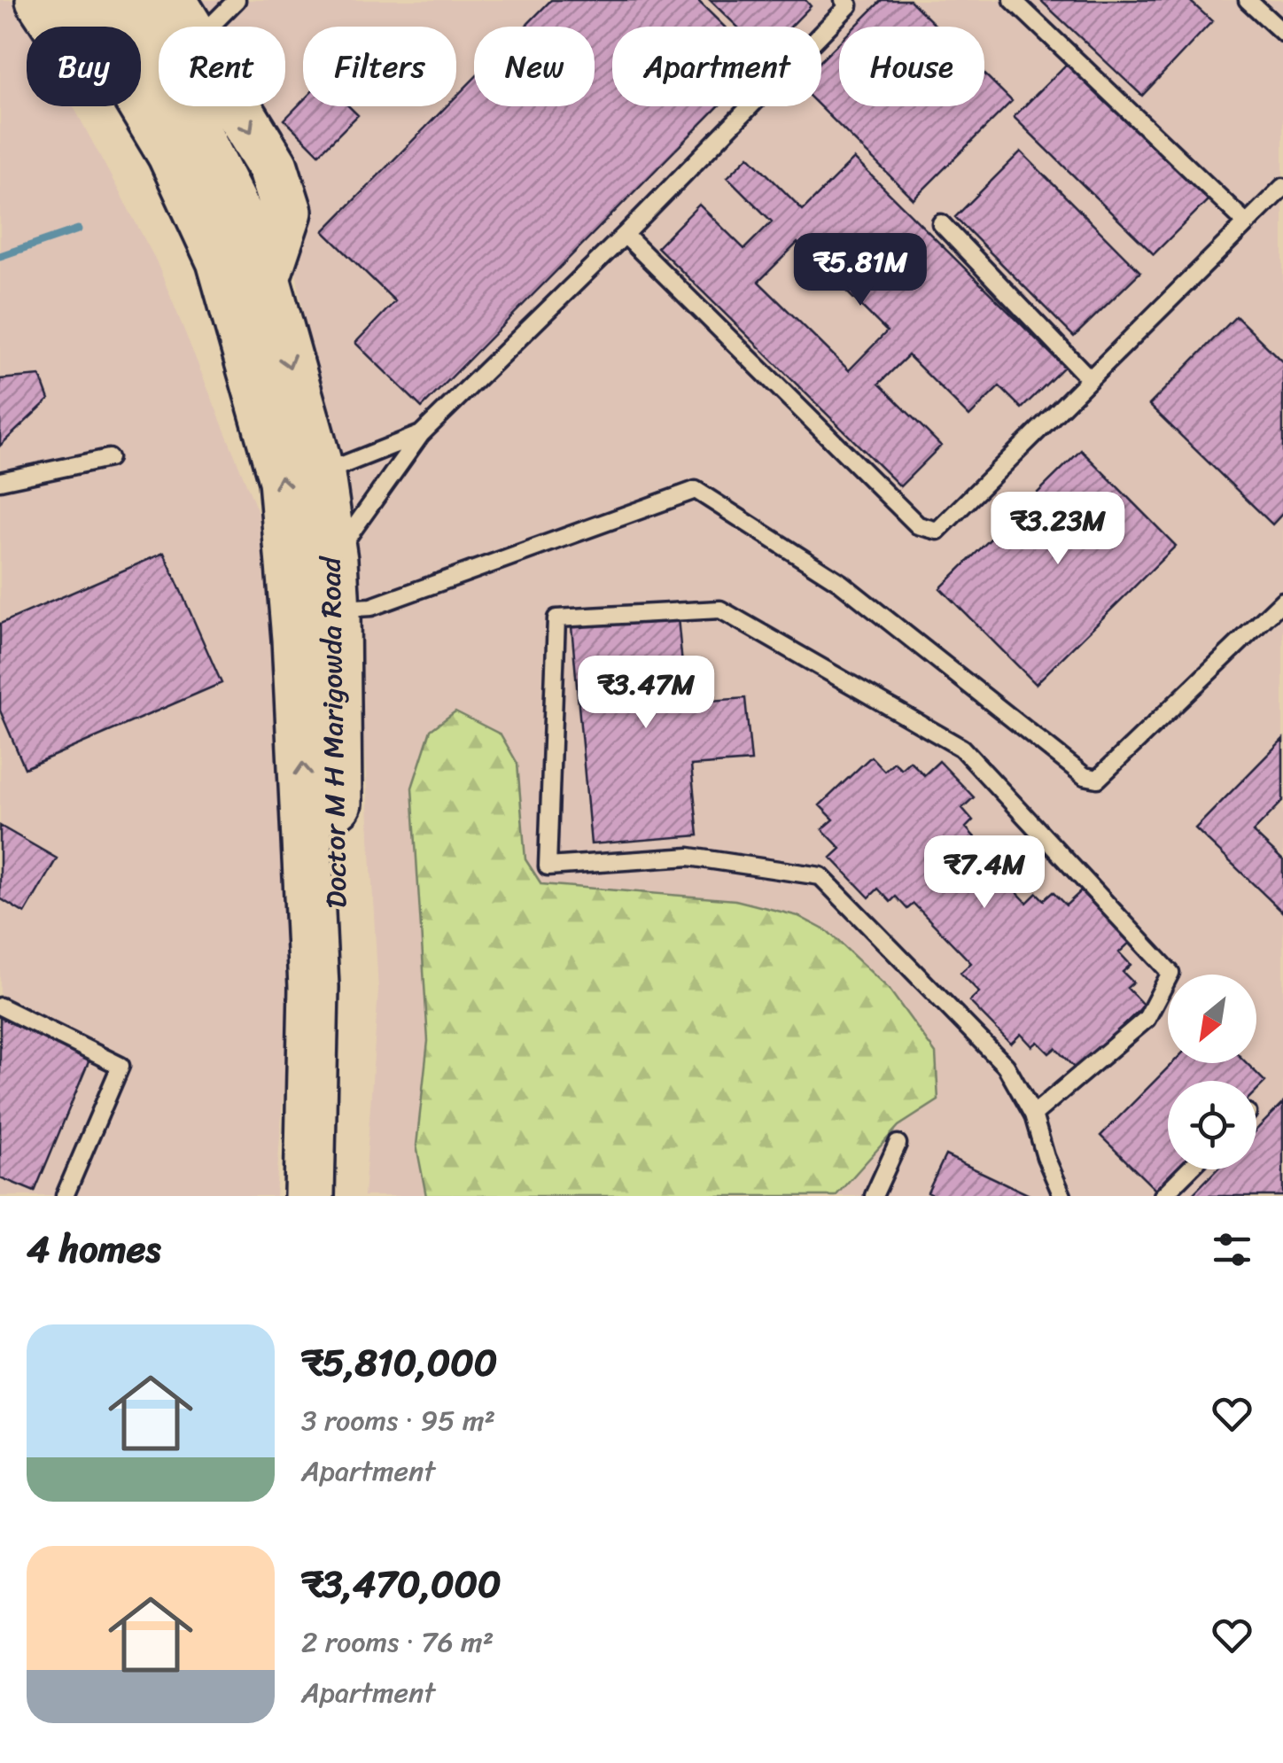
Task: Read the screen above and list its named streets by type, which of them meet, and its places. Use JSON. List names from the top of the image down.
{
  "streets": {
    "main road": ["Doctor M H Marigowda Road"]
  },
  "north": "bottom left",
  "page": {
    "chip": [
      "Buy",
      "Rent",
      "Filters",
      "New",
      "Apartment",
      "House"
    ],
    "price": [
      "₹5.81M",
      "₹3.23M",
      "₹3.47M",
      "₹7.4M"
    ],
    "heading": "4 homes",
    "list": [
      {
        "name": "₹5,810,000",
        "note": "3 rooms · 95 m² · Apartment"
      },
      {
        "name": "₹3,470,000",
        "note": "2 rooms · 76 m² · Apartment"
      }
    ]
  }
}
